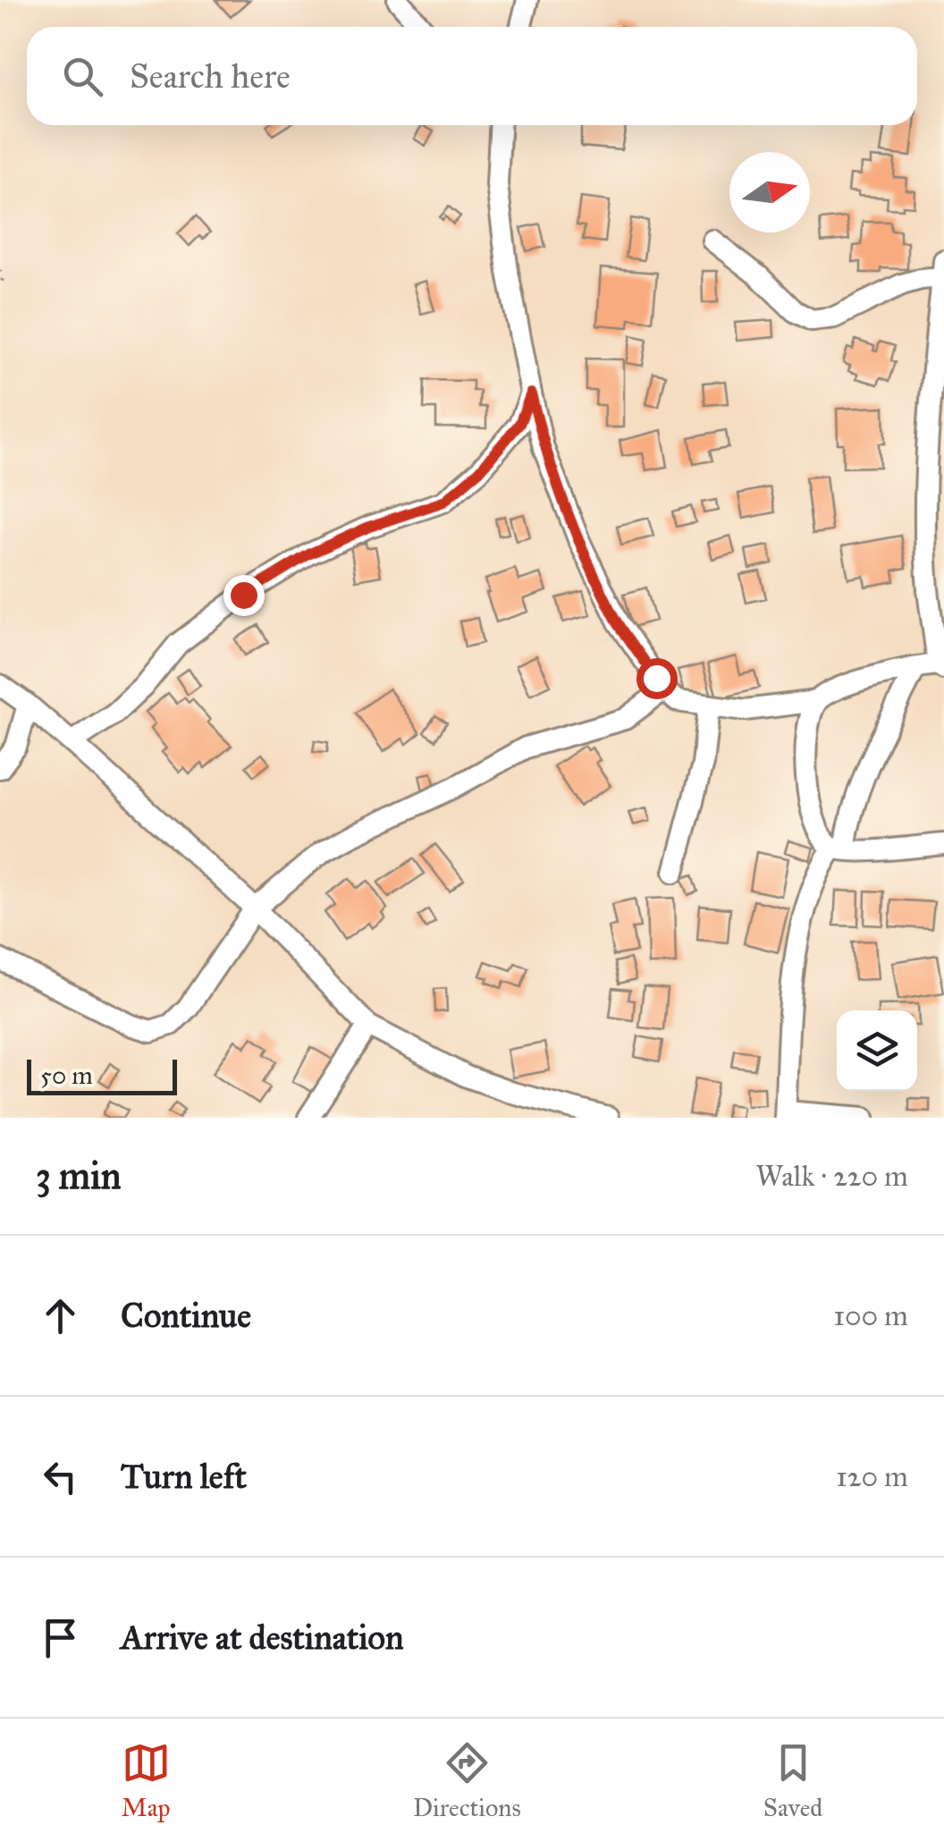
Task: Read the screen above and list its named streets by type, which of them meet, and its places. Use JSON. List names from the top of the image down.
{
  "scale_bar": "50 m",
  "north": "right",
  "page": {
    "search": "Search here",
    "scale": "50 m",
    "heading": ["3 min", "Walk · 220 m"],
    "list": [
      ["Continue", "100 m"],
      ["Turn left", "120 m"],
      "Arrive at destination"
    ],
    "nav": ["Map", "Directions", "Saved"]
  }
}
